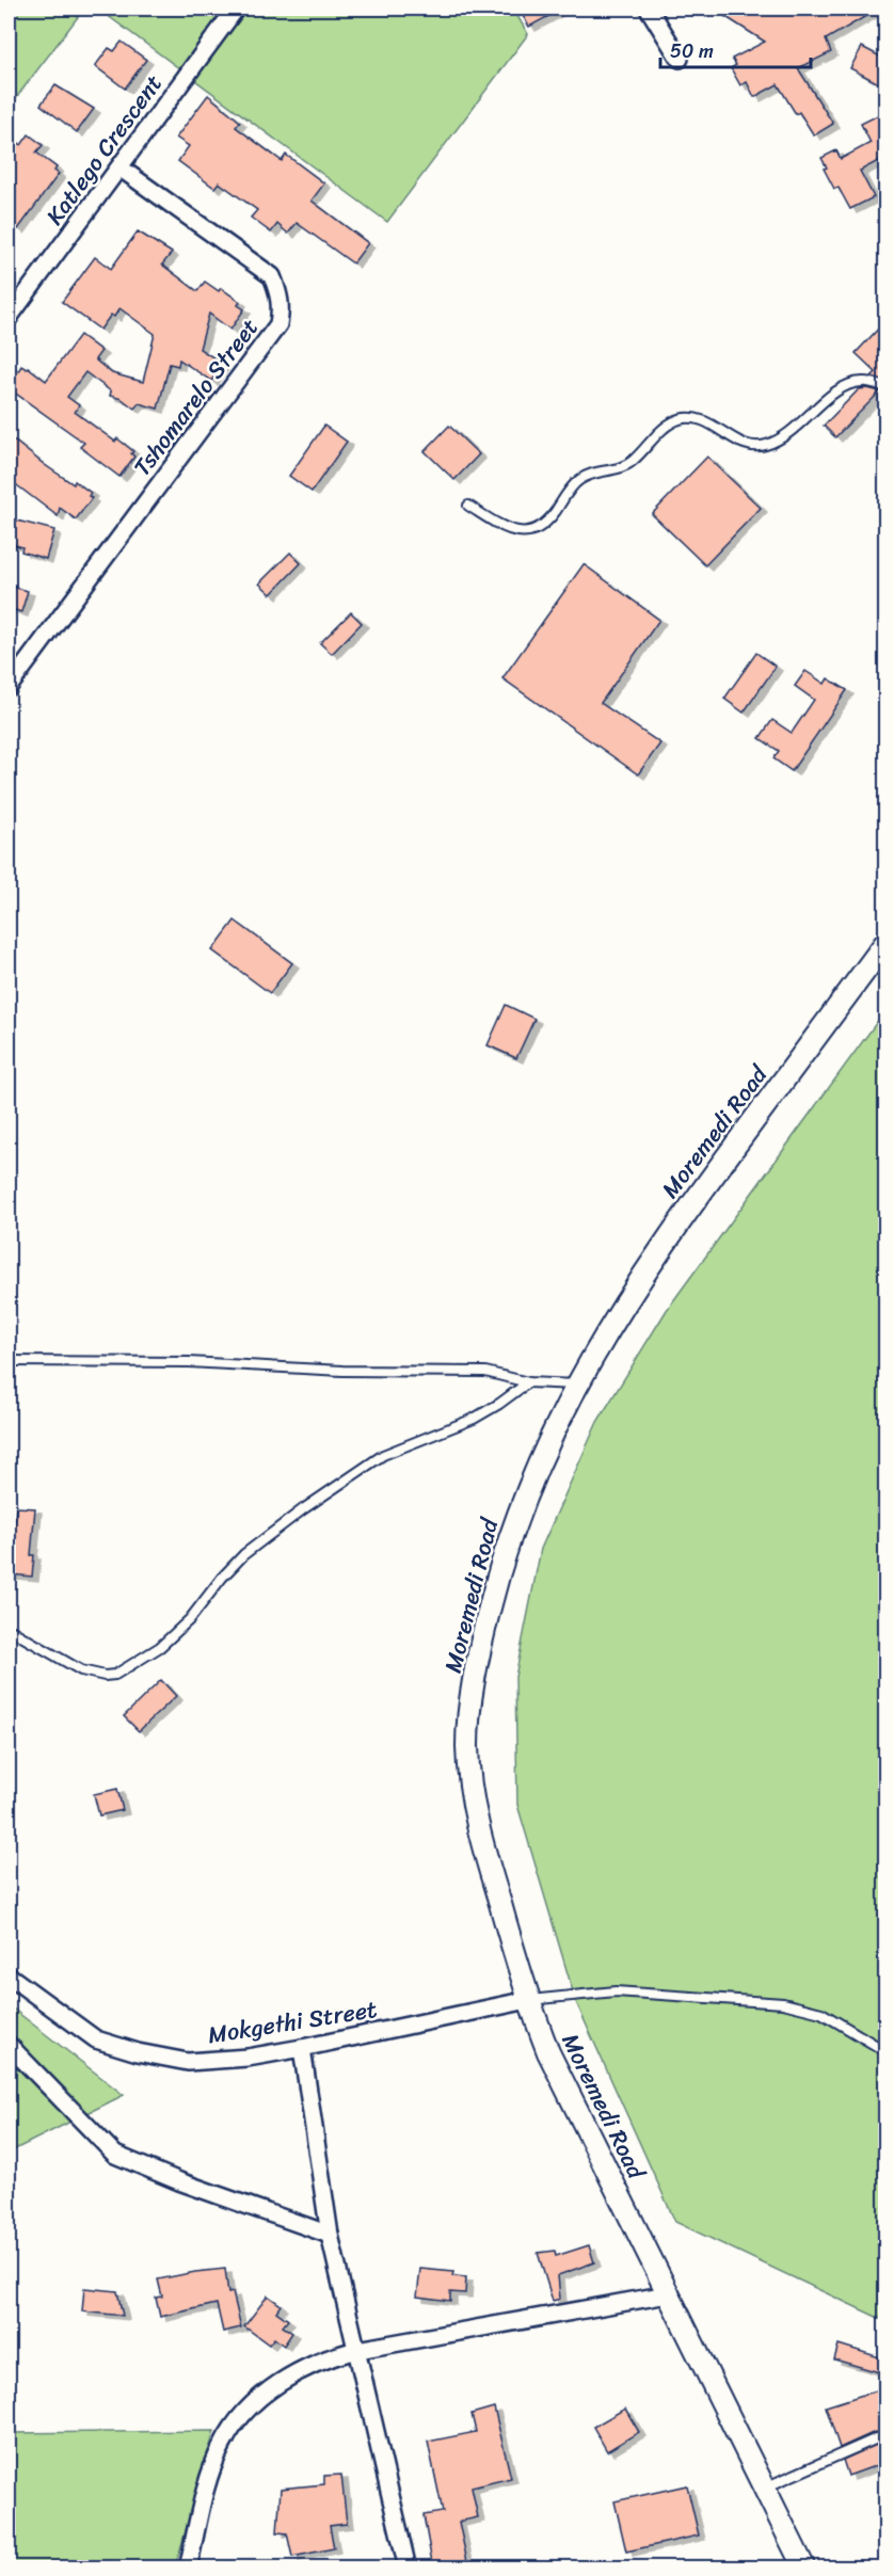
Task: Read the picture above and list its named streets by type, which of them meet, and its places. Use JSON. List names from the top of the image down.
{
  "streets": {
    "street": [
      "Katlego Crescent",
      "Tshomarelo Street",
      "Moremedi Road",
      "Mokgethi Street"
    ]
  },
  "crossings": [
    ["Katlego Crescent", "Tshomarelo Street"],
    ["Moremedi Road", "Mokgethi Street"]
  ],
  "scale_bar": "50 m"
}
